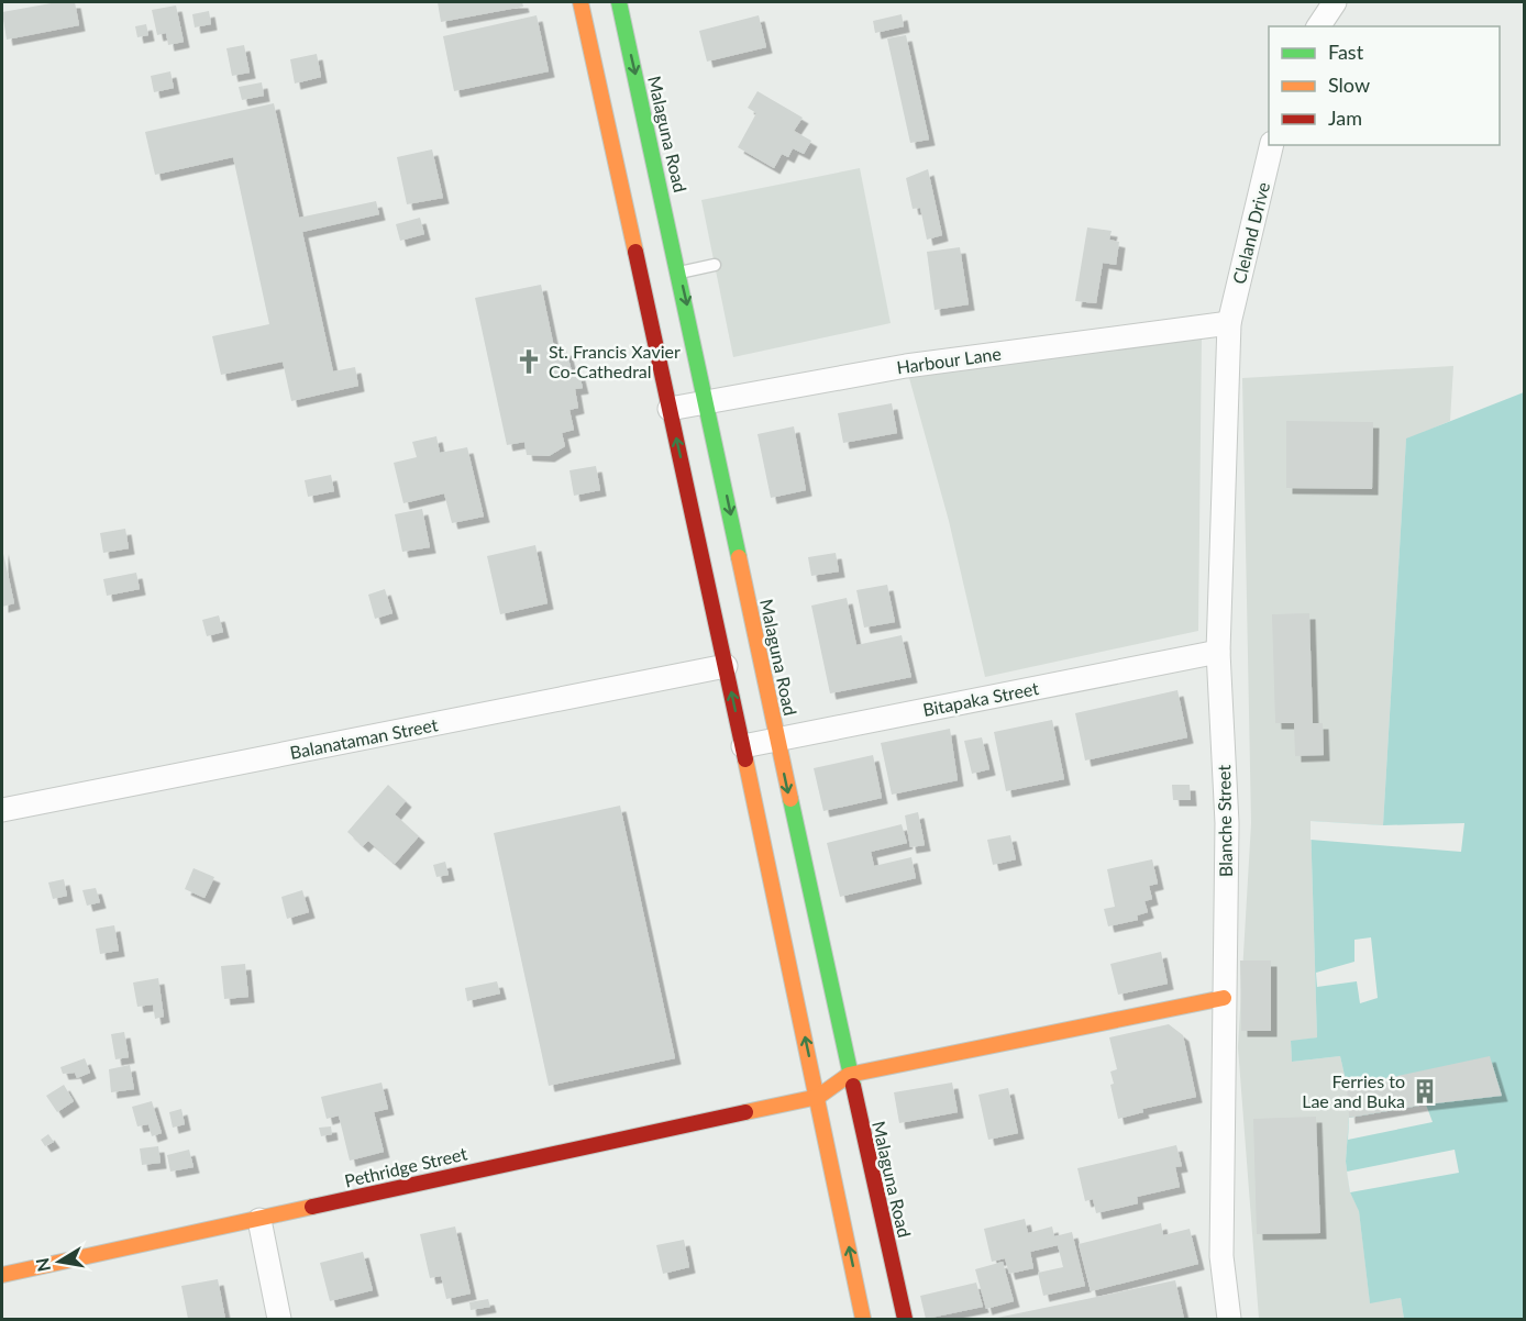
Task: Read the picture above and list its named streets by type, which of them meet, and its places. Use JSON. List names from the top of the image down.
{
  "streets": {
    "street": [
      "Malaguna Road",
      "Cleland Drive",
      "Harbour Lane",
      "Bitapaka Street",
      "Balanataman Street",
      "Blanche Street",
      "Pethridge Street"
    ]
  },
  "crossings": [
    ["Malaguna Road", "Harbour Lane"],
    ["Malaguna Road", "Bitapaka Street"],
    ["Cleland Drive", "Harbour Lane"],
    ["Cleland Drive", "Blanche Street"],
    ["Harbour Lane", "Blanche Street"],
    ["Bitapaka Street", "Blanche Street"]
  ],
  "places": {
    "church": ["St. Francis Xavier Co-Cathedral"],
    "building": ["Ferries to Lae and Buka"]
  },
  "legend": ["Fast", "Slow", "Jam"],
  "north": "left"
}
